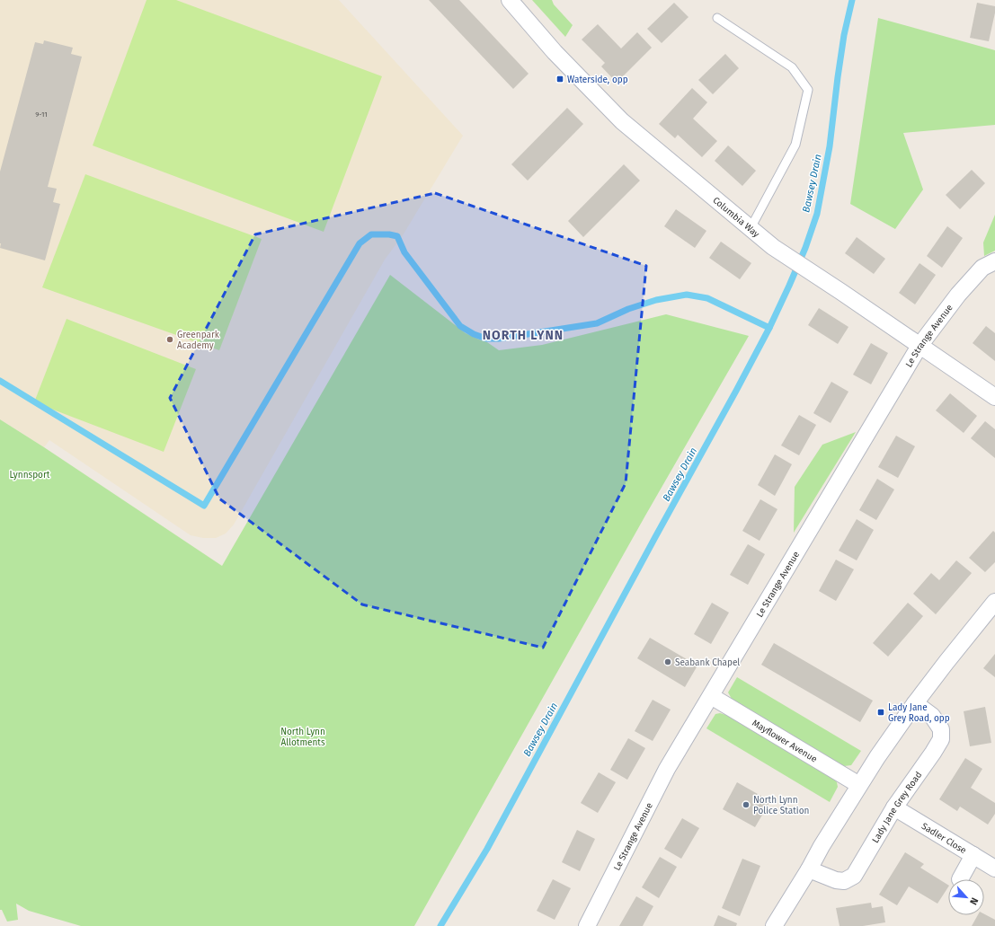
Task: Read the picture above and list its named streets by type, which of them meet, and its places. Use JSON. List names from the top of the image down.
{
  "streets": {
    "street": [
      "Columbia Way",
      "Le Strange Avenue",
      "Mayflower Avenue",
      "Lady Jane Grey Road",
      "Sadler Close"
    ]
  },
  "crossings": [
    ["Columbia Way", "Le Strange Avenue"],
    ["Le Strange Avenue", "Mayflower Avenue"],
    ["Lady Jane Grey Road", "Sadler Close"]
  ],
  "districts": ["NORTH LYNN"],
  "water": ["Bawsey Drain"],
  "parks": ["Lynnsport", "North Lynn Allotments"],
  "places": {
    "transit": ["Waterside, opp", "Lady Jane Grey Road, opp"],
    "other": ["Greenpark Academy", "Seabank Chapel", "North Lynn Police Station"]
  },
  "house_numbers": ["9-11"],
  "north": "bottom right"
}
